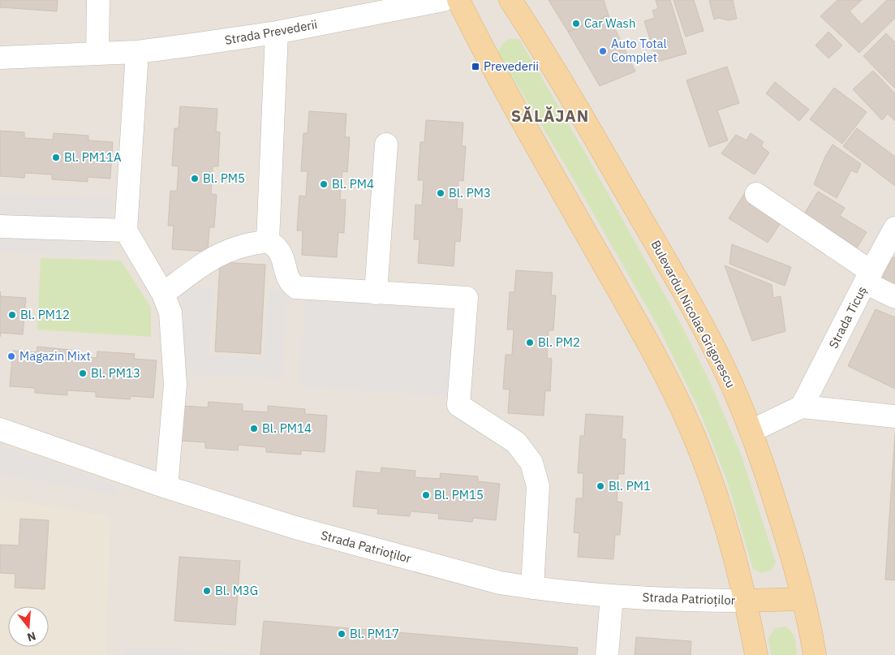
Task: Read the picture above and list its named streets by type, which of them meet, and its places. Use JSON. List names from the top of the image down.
{
  "streets": {
    "main road": ["Bulevardul Nicolae Grigorescu"],
    "street": ["Strada Prevederii", "Strada Ticuș", "Strada Patrioților"]
  },
  "districts": ["SĂLĂJAN"],
  "places": {
    "other": [
      "Car Wash",
      "Auto Total Complet",
      "Bl. PM11A",
      "Bl. PM5",
      "Bl. PM4",
      "Bl. PM3",
      "Bl. PM12",
      "Bl. PM2",
      "Magazin Mixt",
      "Bl. PM13",
      "Bl. PM14",
      "Bl. PM1",
      "Bl. PM15",
      "Bl. M3G",
      "Bl. PM17"
    ],
    "transit": ["Prevederii"]
  },
  "north": "bottom"
}
